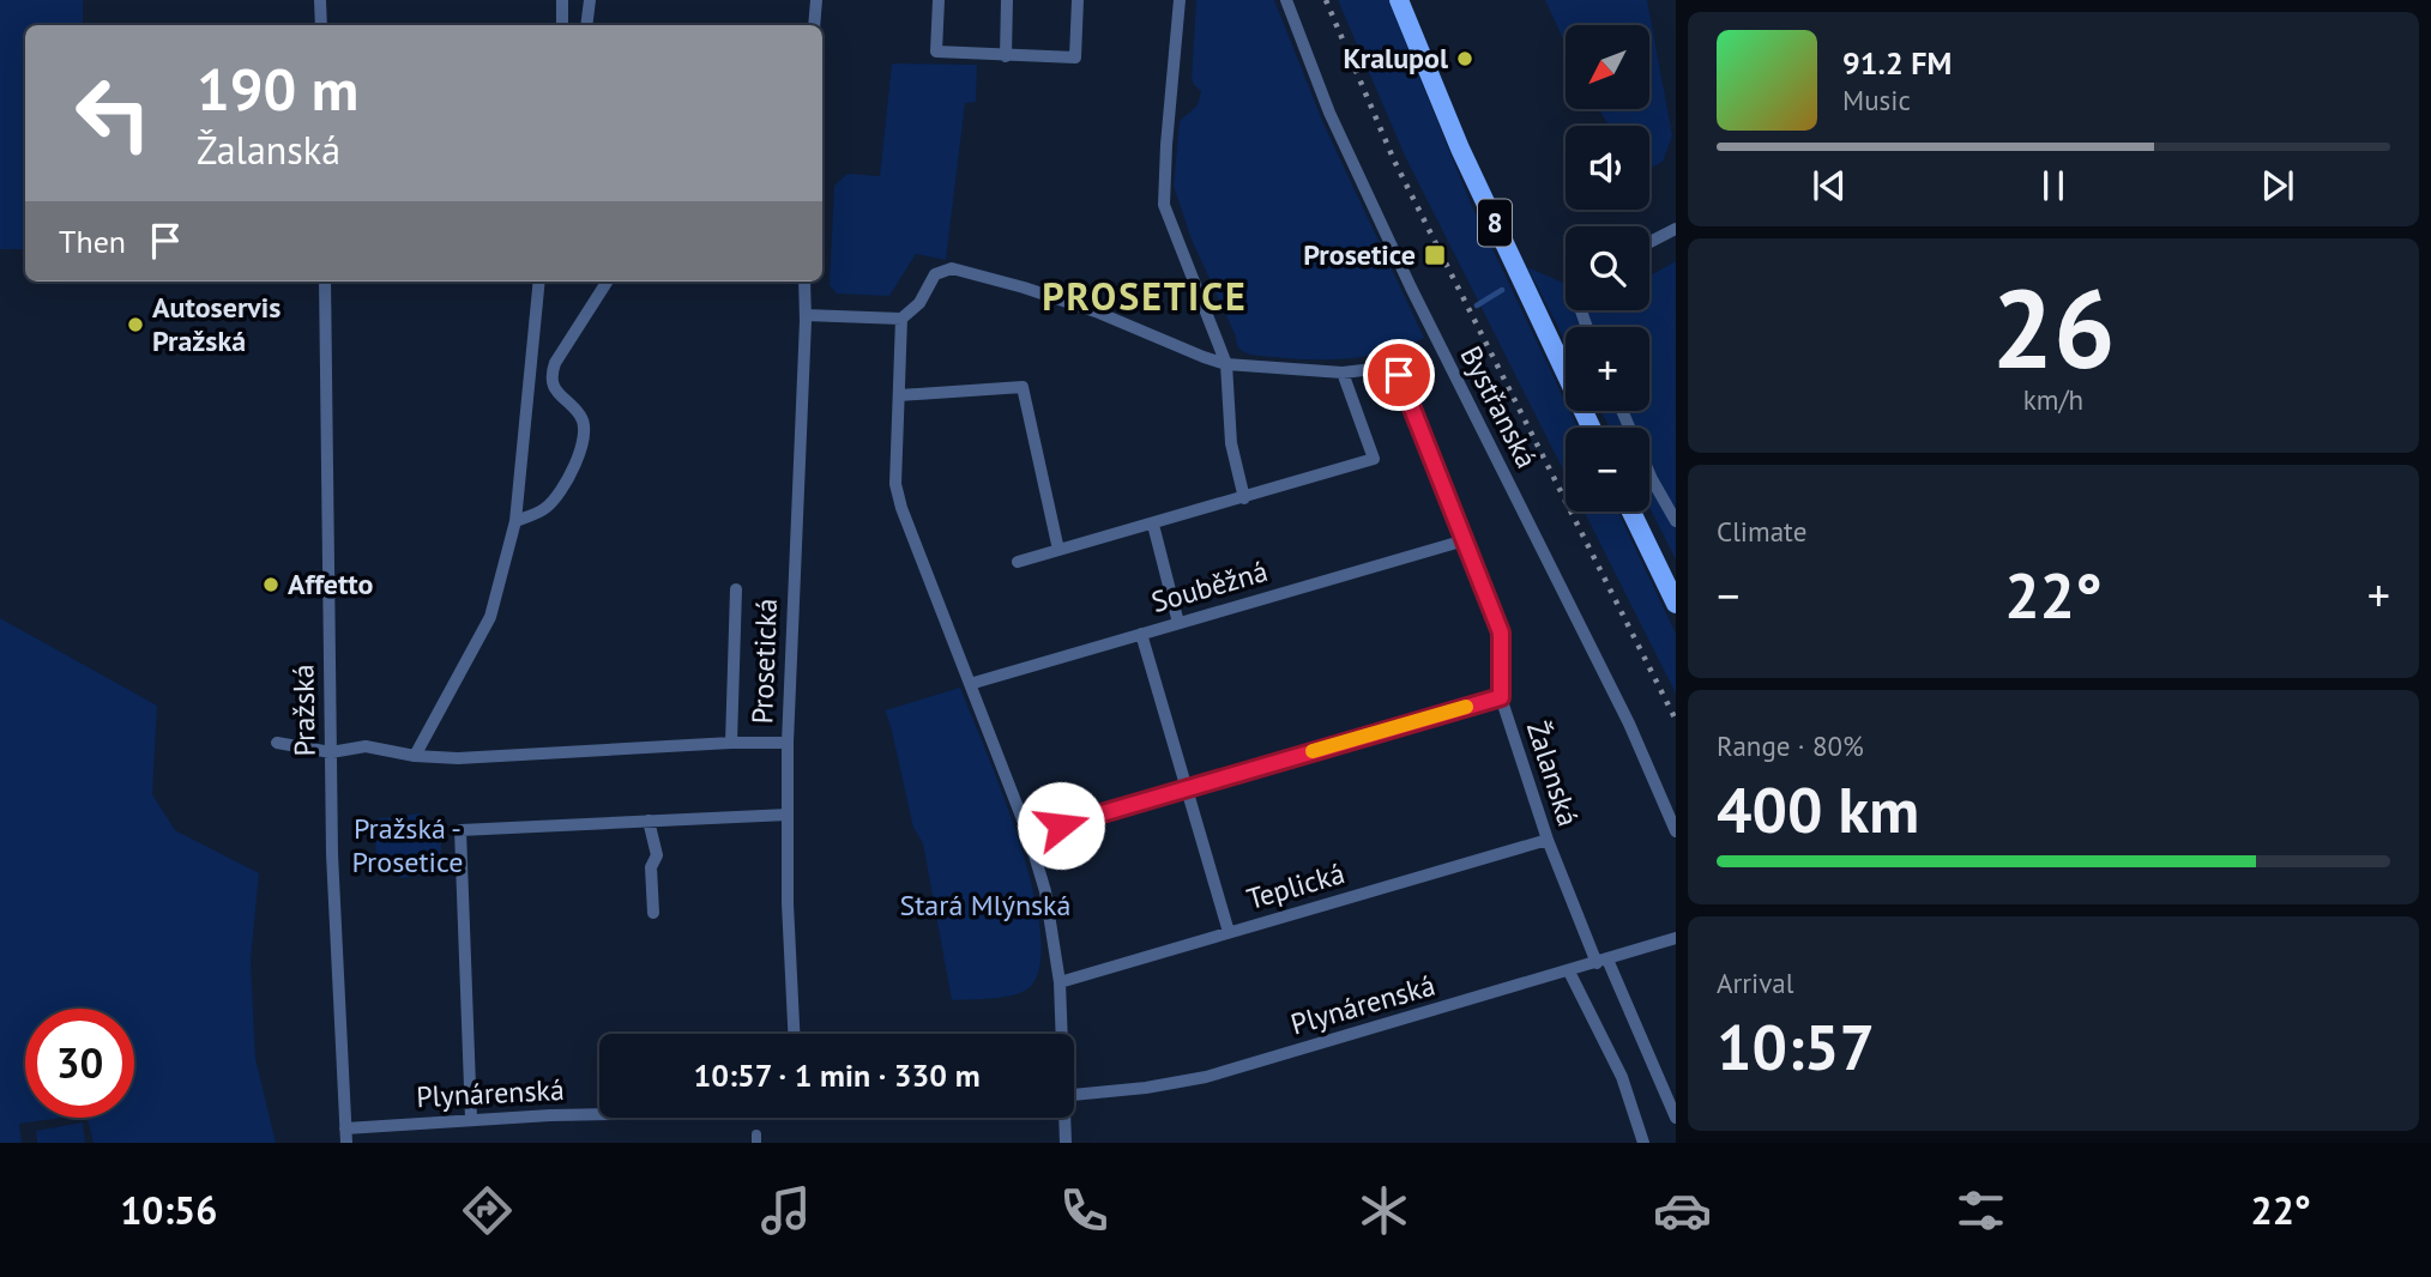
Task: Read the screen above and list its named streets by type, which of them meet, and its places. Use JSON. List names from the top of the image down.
{
  "streets": {
    "main road": ["8"],
    "street": [
      "Bystřanská",
      "Souběžná",
      "Prosetická",
      "Pražská",
      "Žalanská",
      "Teplická",
      "Plynárenská"
    ]
  },
  "crossings": [
    ["Souběžná", "Žalanská"],
    ["Pražská", "Plynárenská"],
    ["Žalanská", "Teplická"],
    ["Žalanská", "Plynárenská"]
  ],
  "districts": ["PROSETICE"],
  "parks": ["Pražská - Prosetice", "Stará Mlýnská"],
  "places": {
    "other": ["Kralupol", "Autoservis Pražská", "Affetto"],
    "transit": ["Prosetice"]
  },
  "north": "bottom left",
  "page": {
    "map_buttons": ["+", "−"],
    "turn": ["190 m", "Žalanská"],
    "song": ["91.2 FM", "Music"],
    "then": "Then",
    "tile": [
      ["26", "km/h"],
      "Climate",
      ["Range · 80%", "400 km"],
      ["Arrival", "10:57"]
    ],
    "heat": ["−", "22°", "+"],
    "limit": "30",
    "trip": "10:57 · 1 min · 330 m",
    "tabs": ["10:56", "22°"]
  }
}
